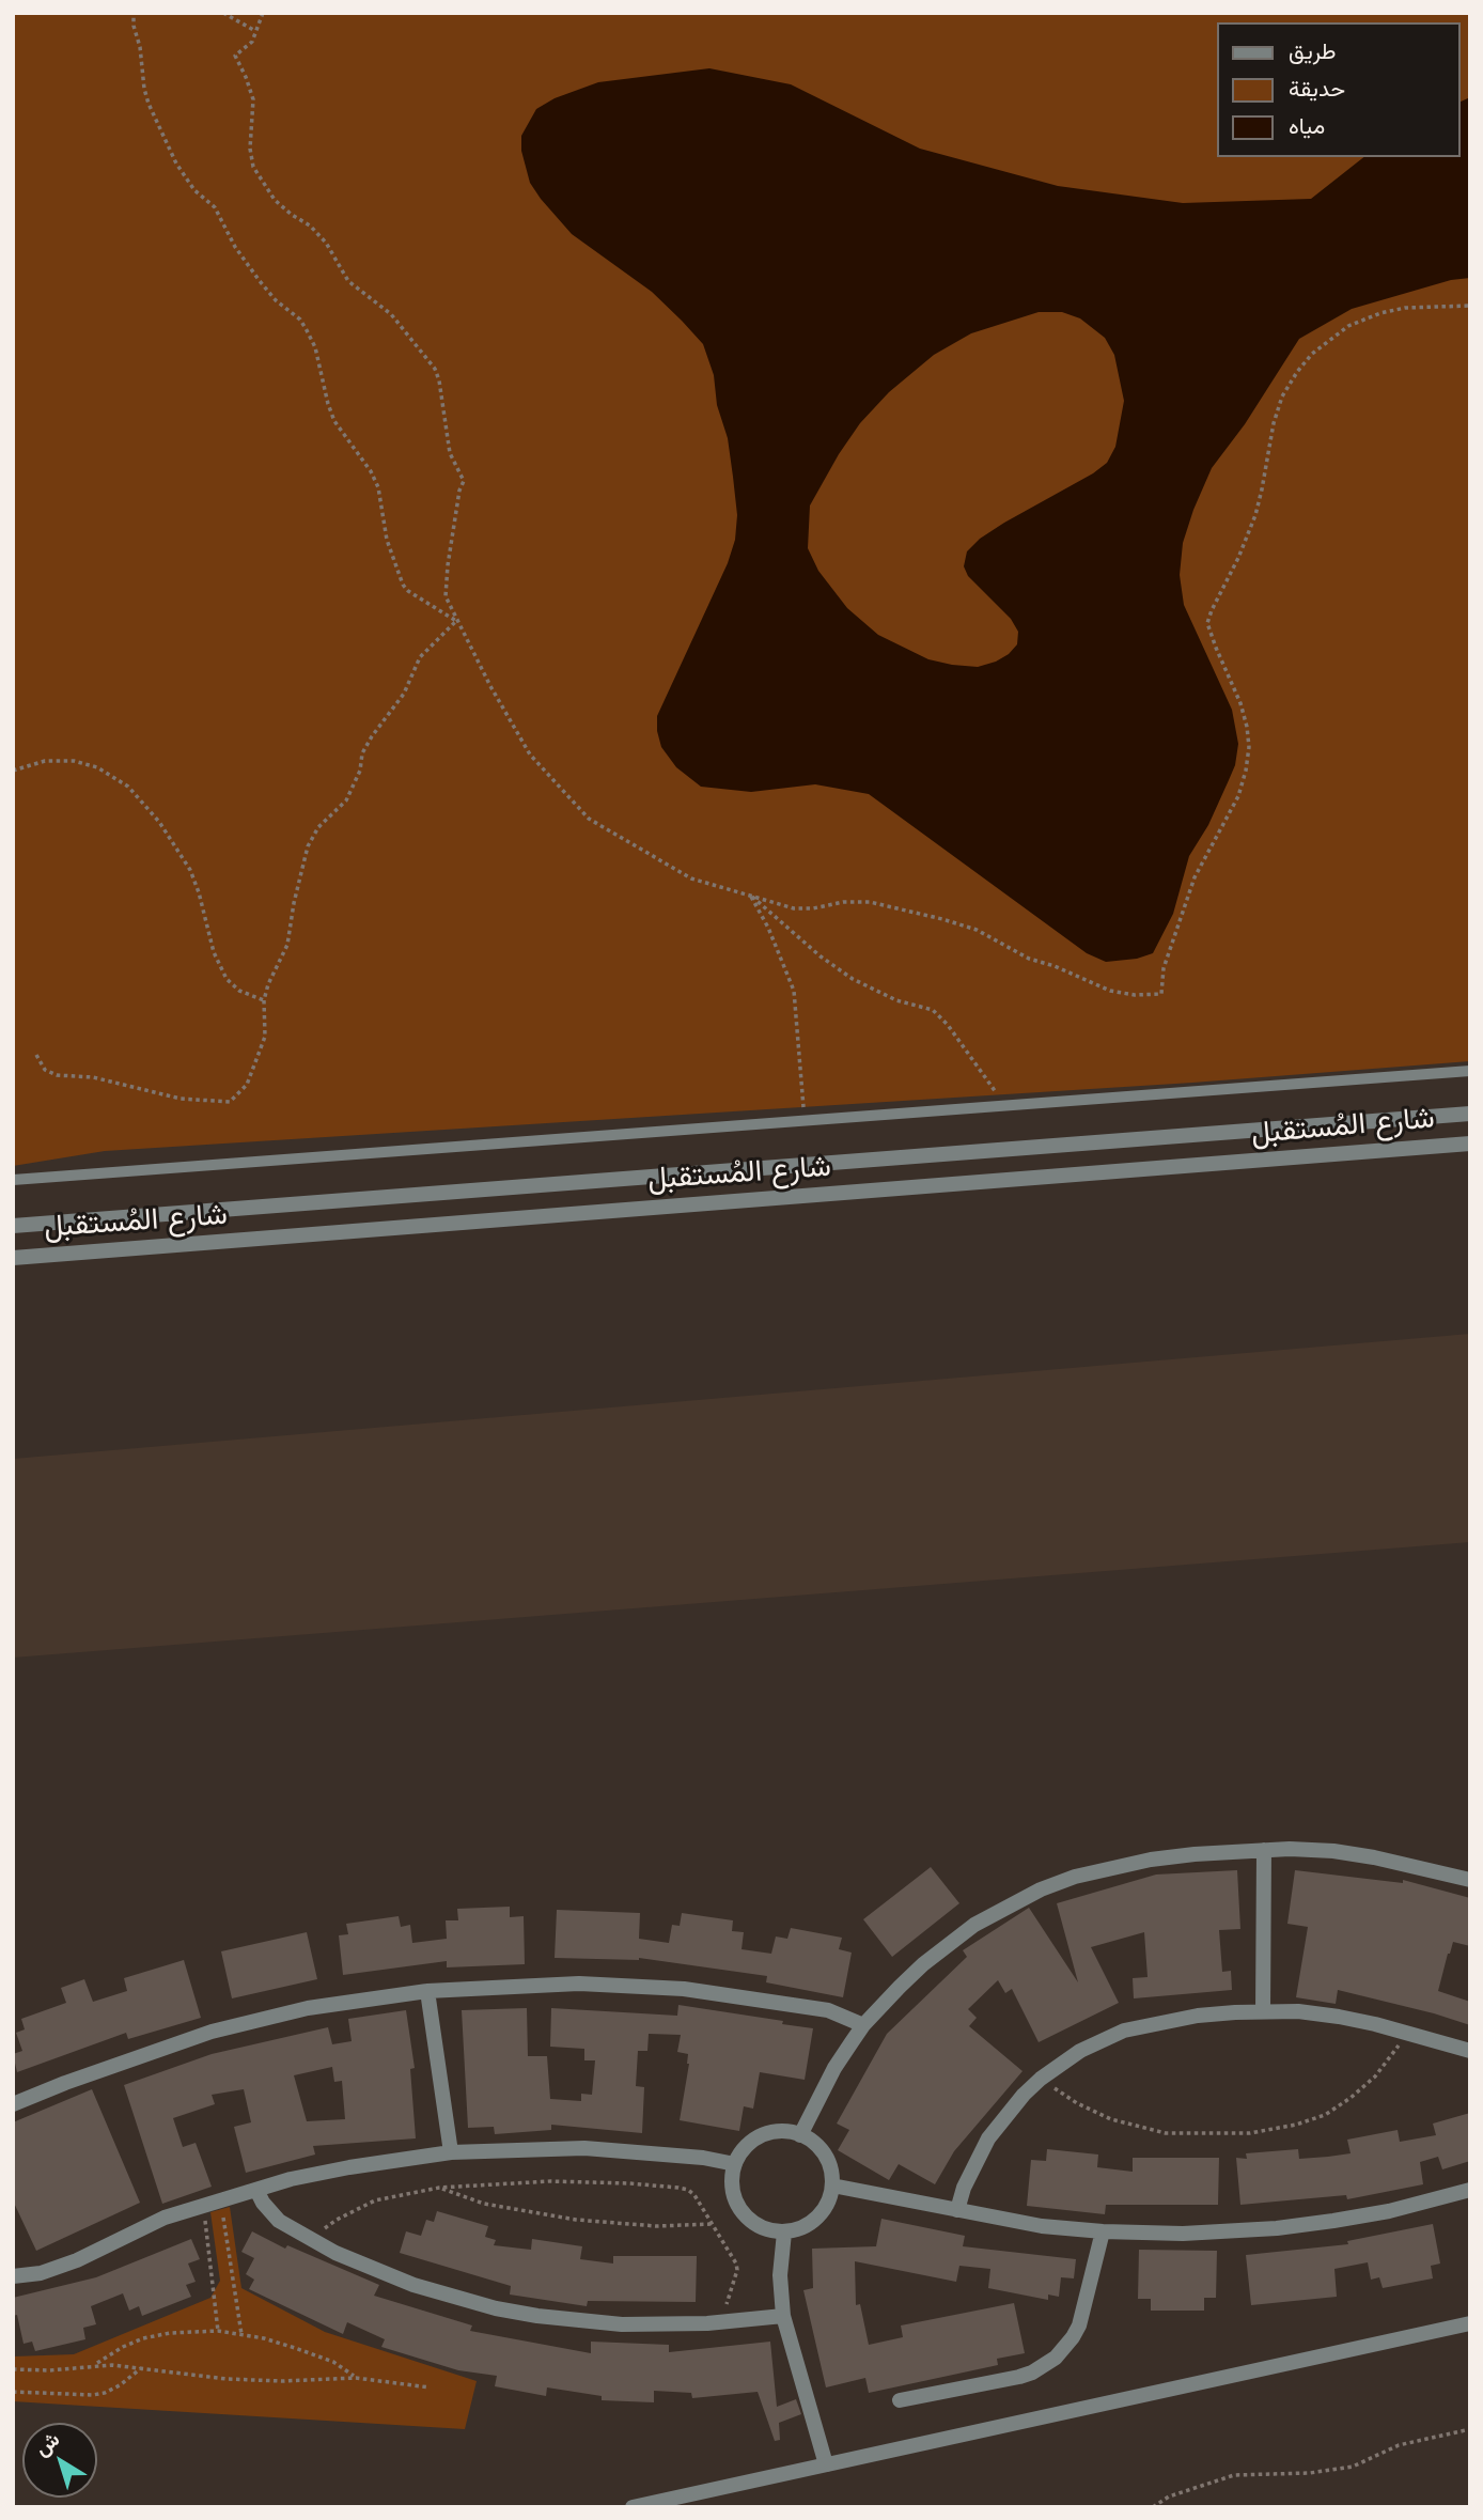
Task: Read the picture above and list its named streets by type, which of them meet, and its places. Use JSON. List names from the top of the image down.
{
  "streets": {
    "street": ["شارع المُستقبل"]
  },
  "legend": ["طريق", "حديقة", "مياه"],
  "north": "top left"
}
